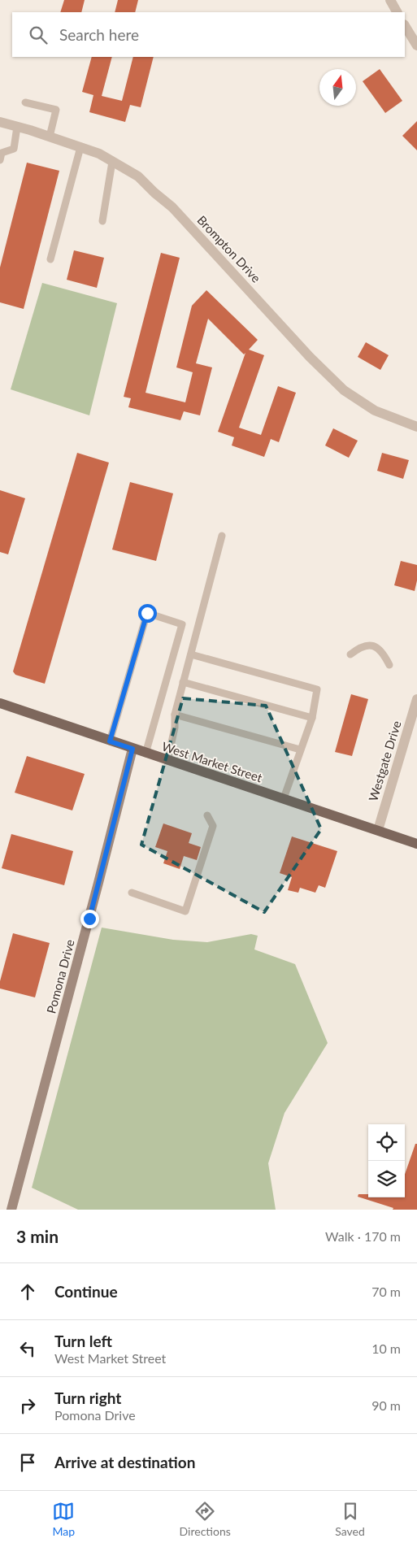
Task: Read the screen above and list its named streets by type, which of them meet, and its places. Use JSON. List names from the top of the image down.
{
  "streets": {
    "main road": ["West Market Street"],
    "street": ["Brompton Drive", "Westgate Drive", "Pomona Drive"]
  },
  "crossings": [
    ["Westgate Drive", "West Market Street"],
    ["West Market Street", "Pomona Drive"]
  ],
  "north": "top",
  "page": {
    "search": "Search here",
    "heading": ["3 min", "Walk · 170 m"],
    "list": [
      ["Continue", "70 m"],
      ["Turn left", "West Market Street", "10 m"],
      ["Turn right", "Pomona Drive", "90 m"],
      "Arrive at destination"
    ],
    "nav": ["Map", "Directions", "Saved"]
  }
}
